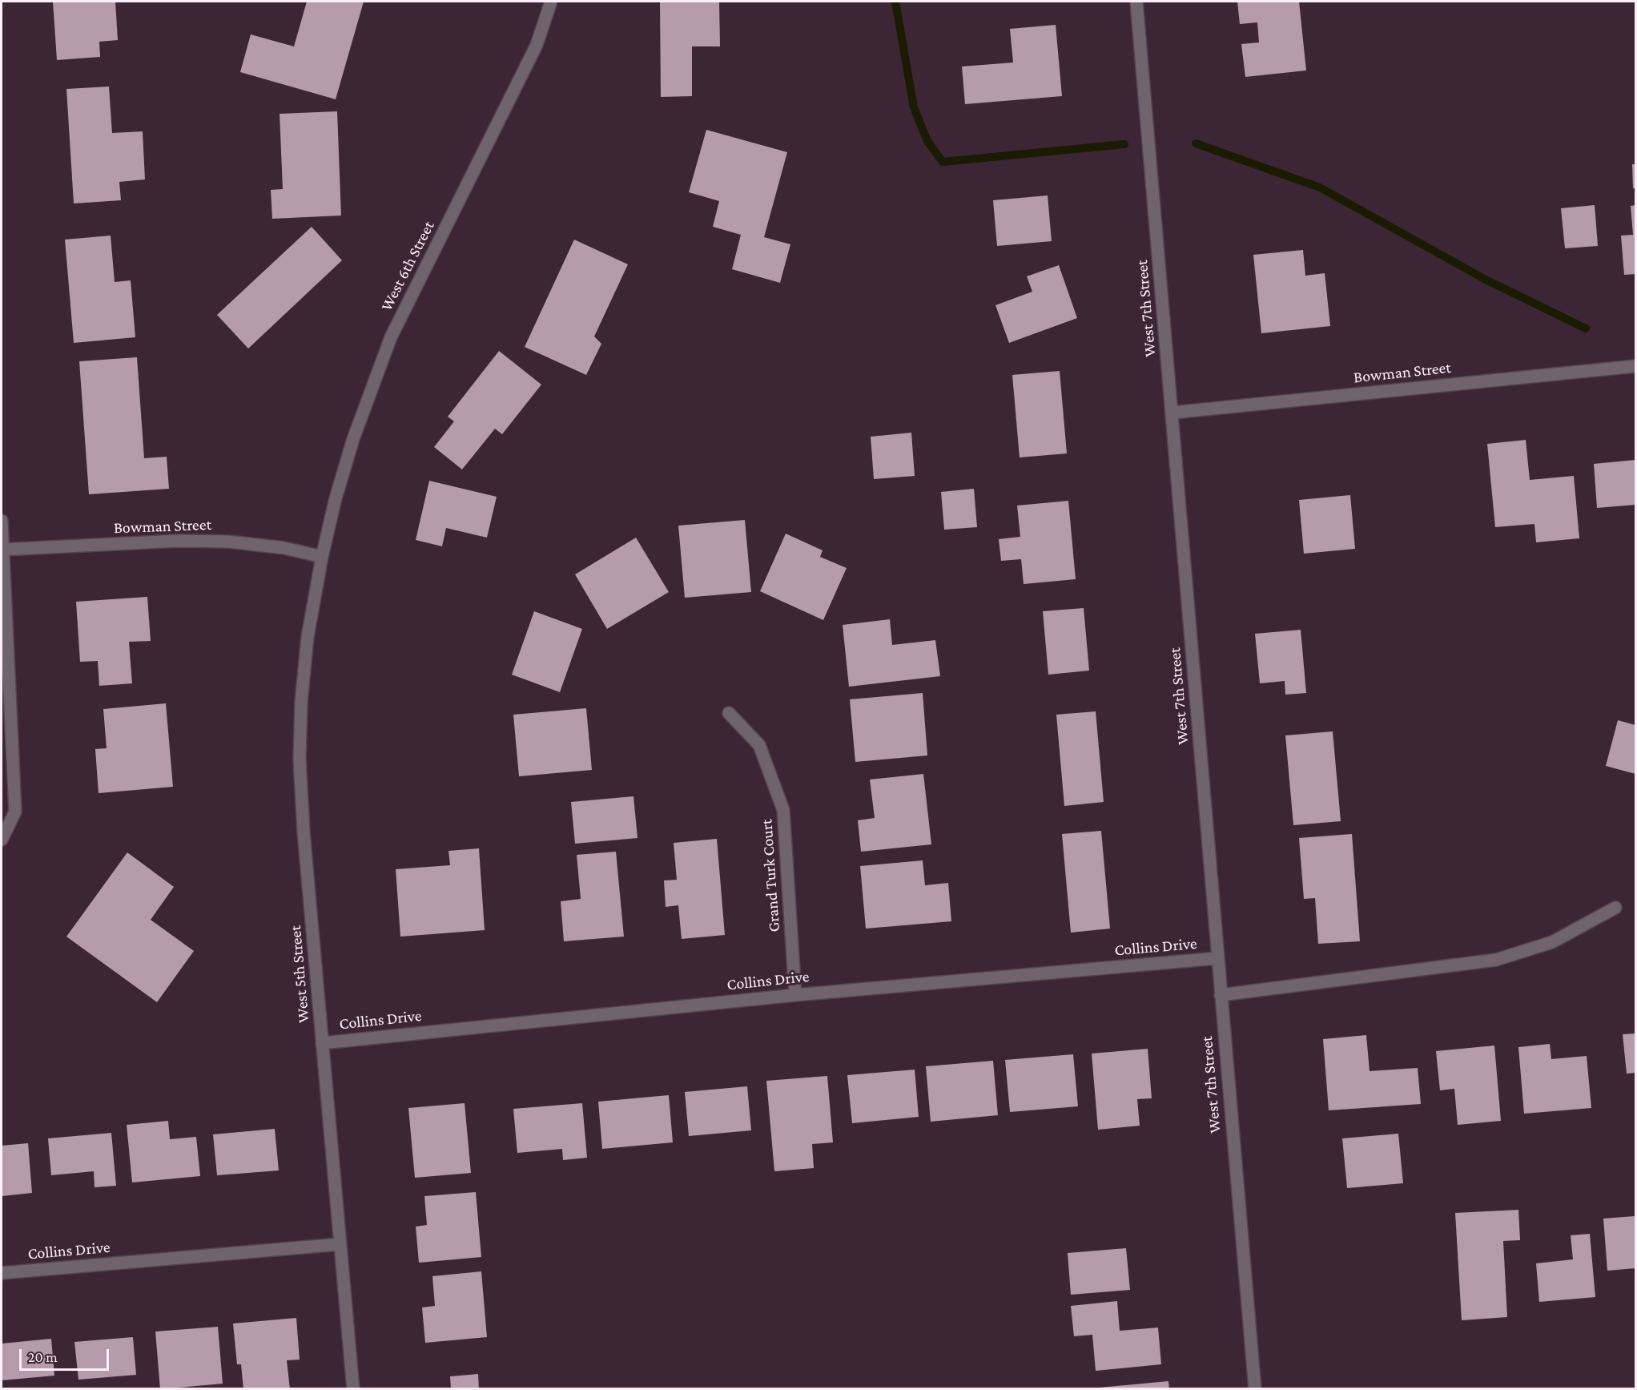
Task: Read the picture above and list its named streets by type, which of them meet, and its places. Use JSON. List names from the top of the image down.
{
  "streets": {
    "street": [
      "West 6th Street",
      "West 7th Street",
      "Bowman Street",
      "Grand Turk Court",
      "Collins Drive",
      "West 5th Street"
    ]
  },
  "crossings": [
    ["West 6th Street", "Bowman Street"],
    ["West 6th Street", "West 5th Street"],
    ["West 7th Street", "Bowman Street"],
    ["West 7th Street", "Collins Drive"],
    ["Bowman Street", "West 5th Street"],
    ["Grand Turk Court", "Collins Drive"],
    ["Collins Drive", "West 5th Street"]
  ],
  "scale_bar": "20 m"
}
